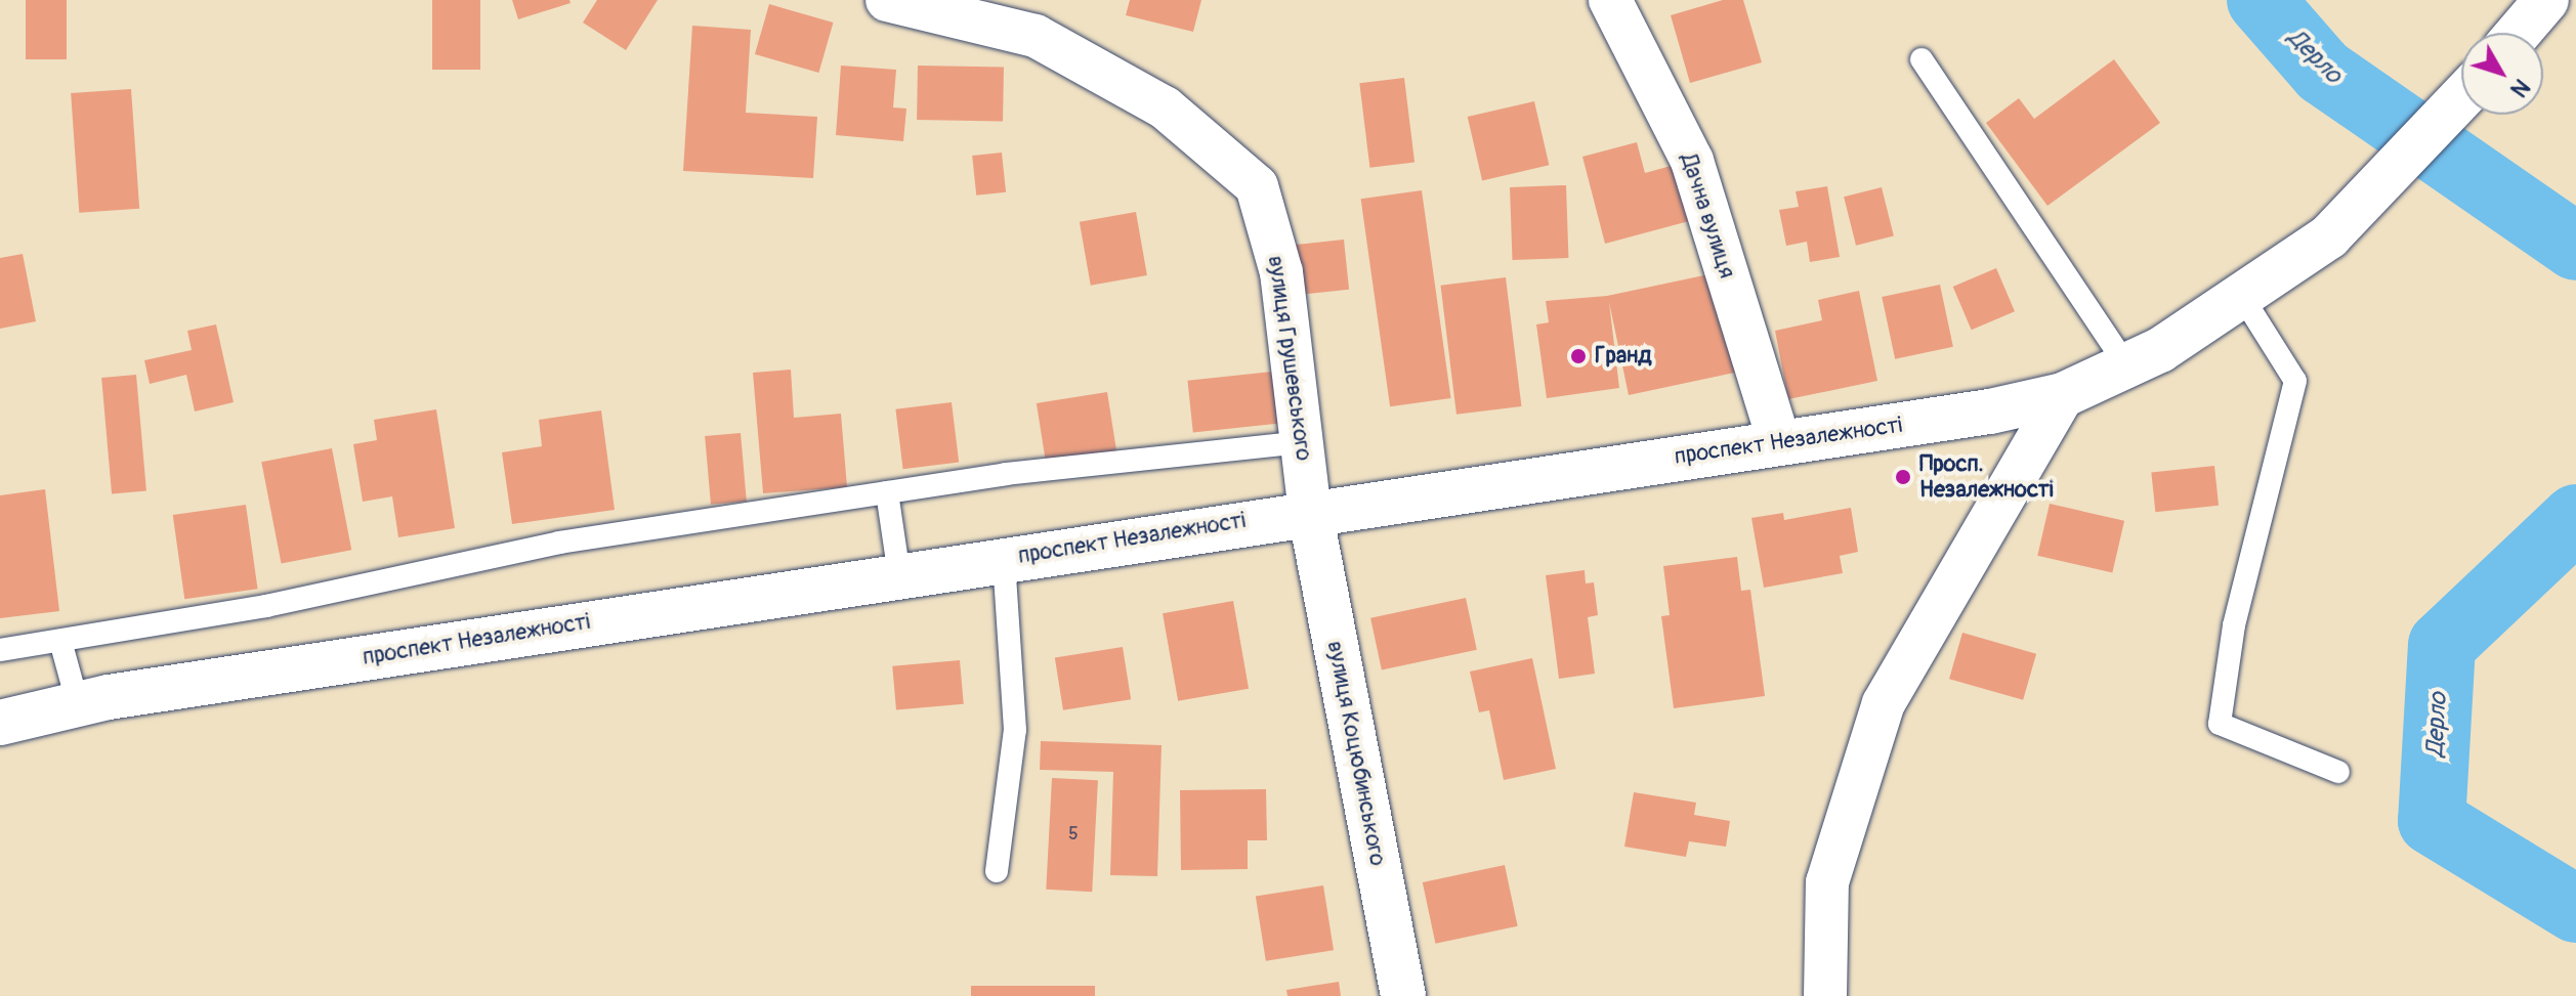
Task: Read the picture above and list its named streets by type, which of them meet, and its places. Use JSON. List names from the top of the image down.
{
  "streets": {
    "main road": ["проспект Незалежності", "вулиця Коцюбинського"],
    "street": ["Дачна вулиця", "вулиця Грушевського"]
  },
  "crossings": [
    ["Дачна вулиця", "проспект Незалежності"],
    ["вулиця Грушевського", "проспект Незалежності"],
    ["вулиця Грушевського", "вулиця Коцюбинського"],
    ["проспект Незалежності", "вулиця Коцюбинського"]
  ],
  "water": ["Дерло"],
  "places": ["Гранд", "Просп. Незалежності"],
  "house_numbers": ["5"],
  "north": "bottom right"
}
